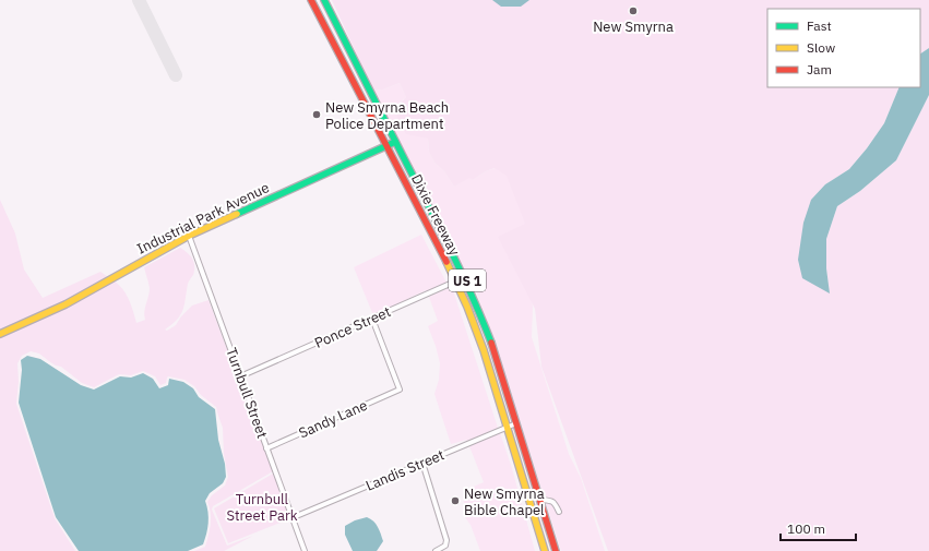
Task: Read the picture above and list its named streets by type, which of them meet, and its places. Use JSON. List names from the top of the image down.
{
  "streets": {
    "main road": ["Dixie Freeway", "Industrial Park Avenue", "US 1"],
    "street": [
      "Ponce Street",
      "Turnbull Street",
      "Sandy Lane",
      "Landis Street"
    ]
  },
  "crossings": [
    ["Dixie Freeway", "Industrial Park Avenue"],
    ["Dixie Freeway", "Ponce Street"],
    ["Dixie Freeway", "Landis Street"],
    ["Industrial Park Avenue", "Turnbull Street"],
    ["Ponce Street", "Turnbull Street"],
    ["Ponce Street", "Sandy Lane"],
    ["Turnbull Street", "Sandy Lane"],
    ["Turnbull Street", "Landis Street"]
  ],
  "parks": ["Turnbull Street Park"],
  "places": ["New Smyrna", "New Smyrna Beach Police Department", "New Smyrna Bible Chapel"],
  "legend": ["Fast", "Slow", "Jam"],
  "scale_bar": "100 m"
}
